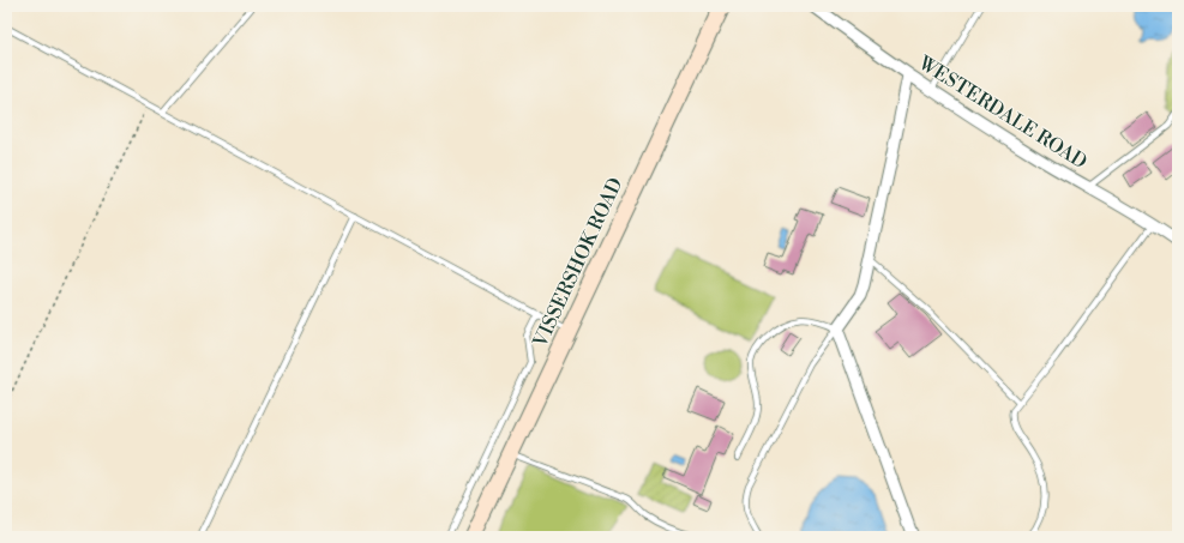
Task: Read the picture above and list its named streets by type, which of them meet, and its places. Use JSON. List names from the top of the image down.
{
  "streets": {
    "main road": ["VISSERSHOK ROAD"],
    "street": ["WESTERDALE ROAD"]
  }
}
